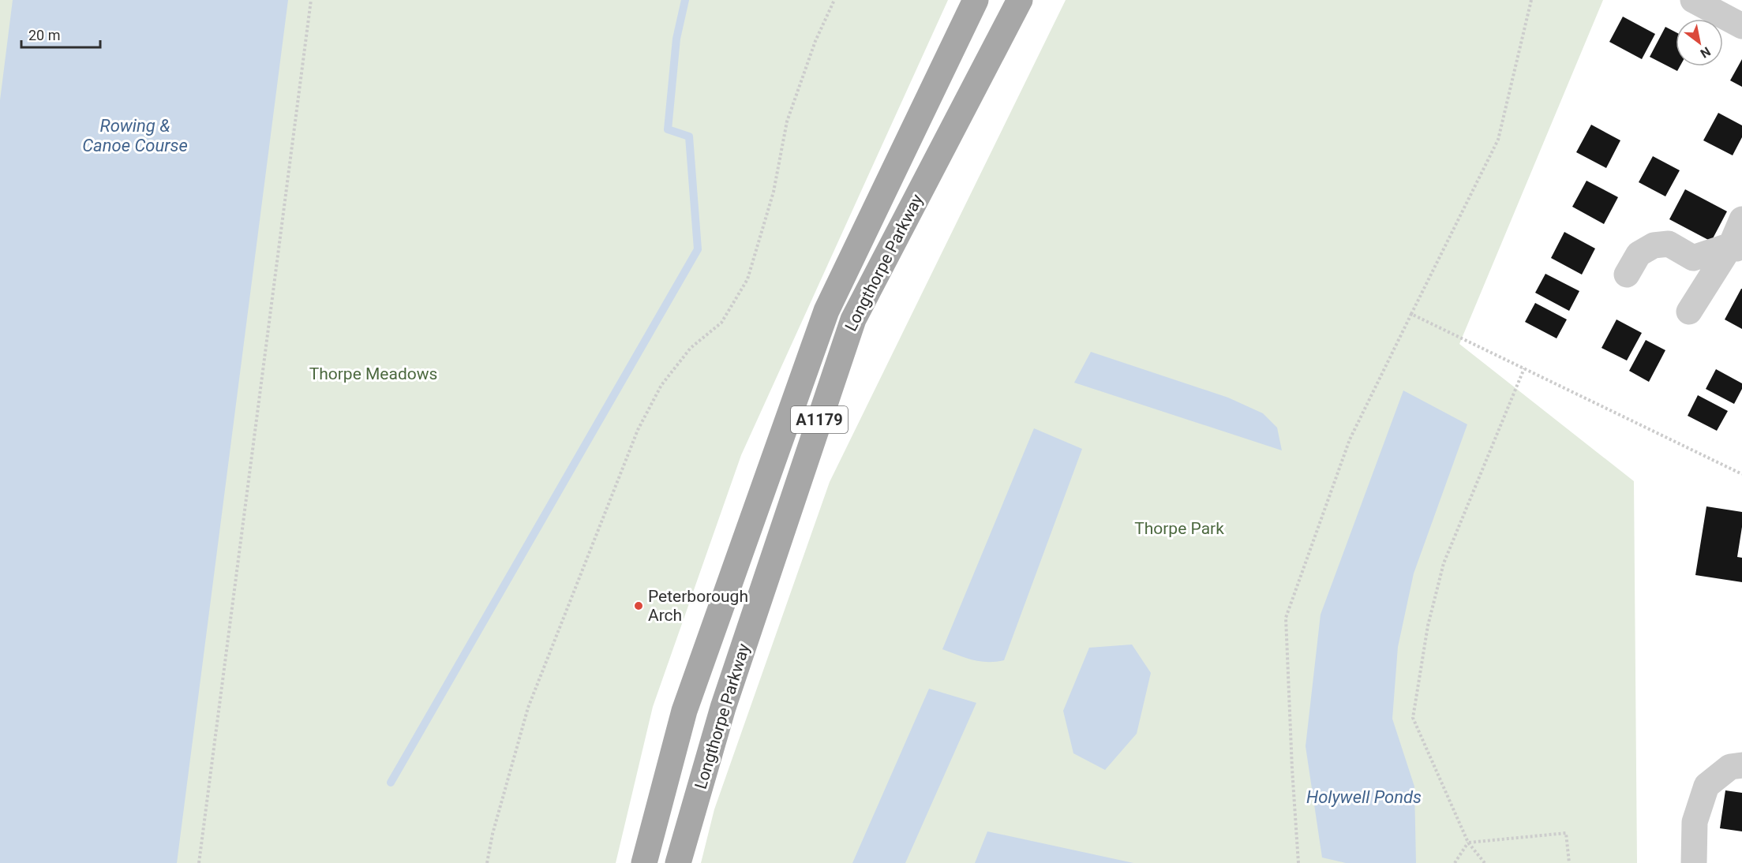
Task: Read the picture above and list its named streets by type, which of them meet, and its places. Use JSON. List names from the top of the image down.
{
  "streets": {
    "main road": ["Longthorpe Parkway", "A1179"]
  },
  "water": ["Rowing & Canoe Course", "Holywell Ponds"],
  "parks": ["Thorpe Meadows", "Thorpe Park"],
  "places": ["Peterborough Arch"],
  "scale_bar": "20 m",
  "north": "bottom right"
}
